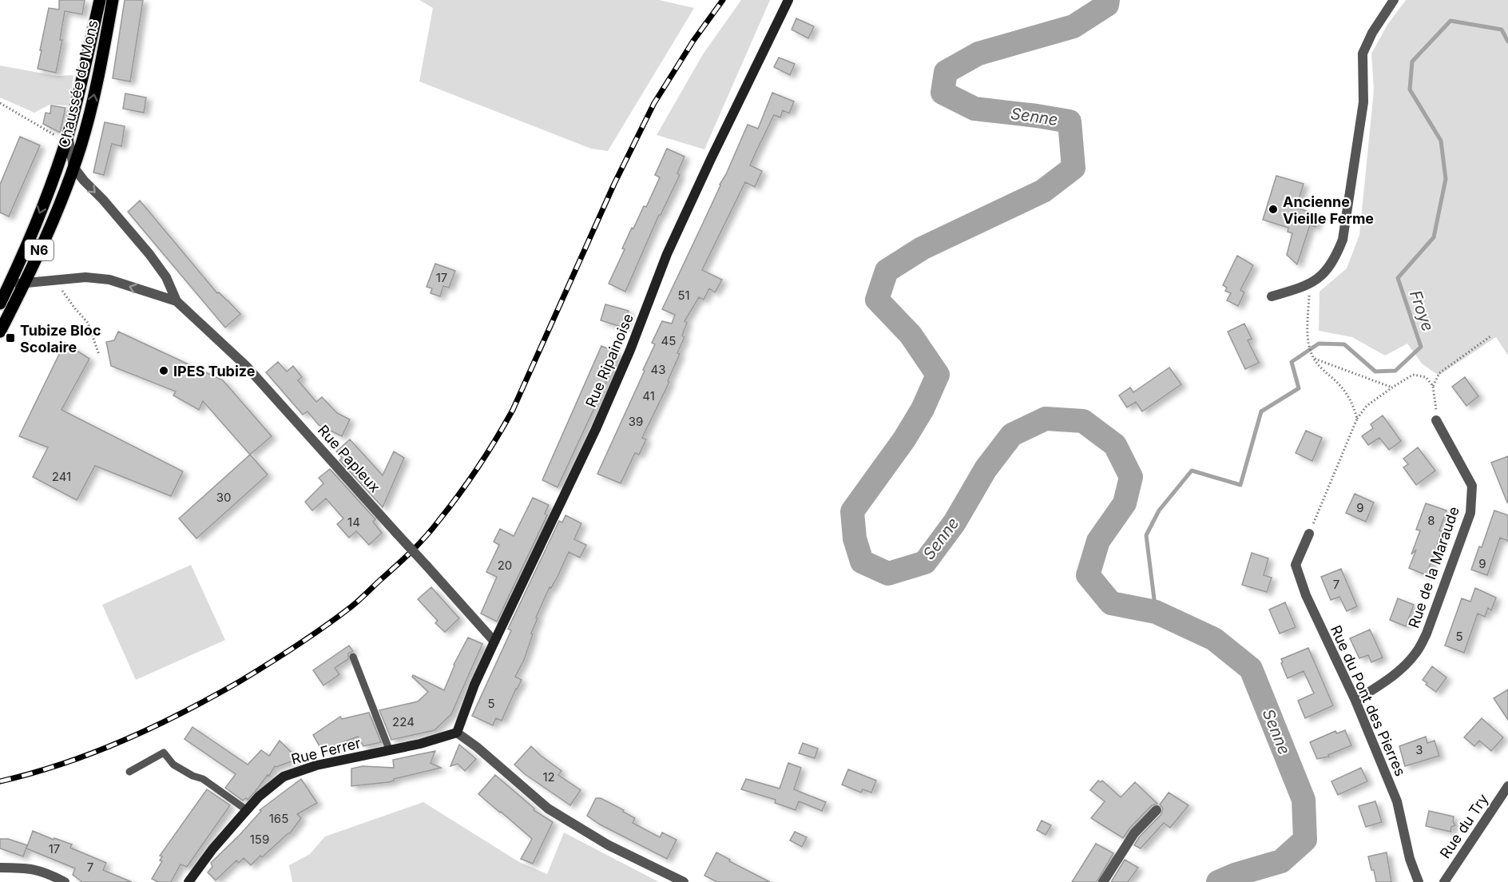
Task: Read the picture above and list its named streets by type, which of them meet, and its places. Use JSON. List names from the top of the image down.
{
  "streets": {
    "main road": ["Chaussée de Mons", "N6"],
    "street": [
      "Rue Ripainoise",
      "Rue Papleux",
      "Rue de la Maraude",
      "Rue du Pont des Pierres",
      "Rue Ferrer",
      "Rue du Try"
    ]
  },
  "crossings": [
    ["Chaussée de Mons", "Rue Papleux"],
    ["Rue Ripainoise", "Rue Papleux"],
    ["Rue Ripainoise", "Rue Ferrer"],
    ["Rue de la Maraude", "Rue du Pont des Pierres"]
  ],
  "water": ["Senne", "Froye"],
  "places": {
    "other": ["Ancienne Vieille Ferme", "IPES Tubize"],
    "transit": ["Tubize Bloc Scolaire"]
  },
  "house_numbers": [
    "17",
    "51",
    "45",
    "43",
    "41",
    "39",
    "241",
    "30",
    "9",
    "8",
    "14",
    "9",
    "20",
    "7",
    "5",
    "5",
    "224",
    "3",
    "12",
    "165",
    "159",
    "17",
    "7"
  ]
}
